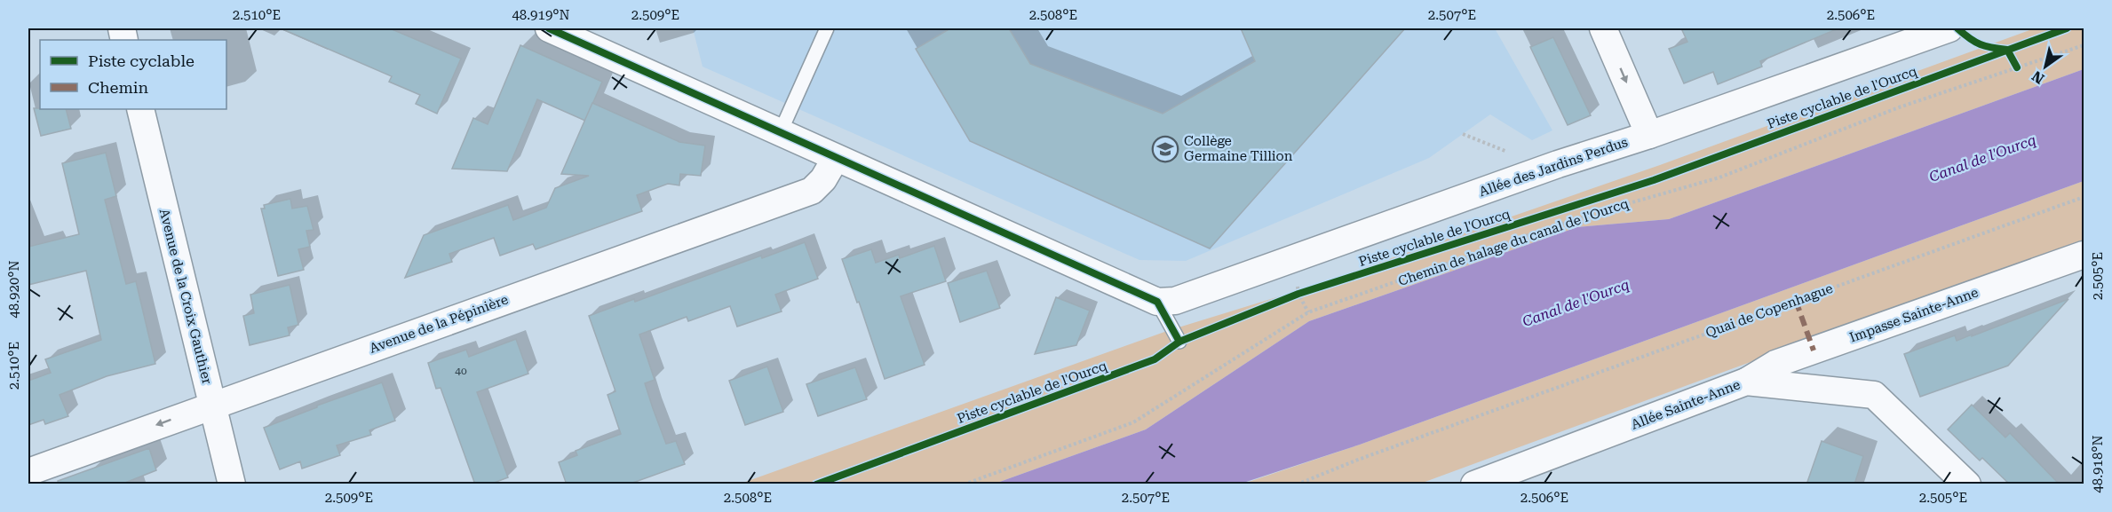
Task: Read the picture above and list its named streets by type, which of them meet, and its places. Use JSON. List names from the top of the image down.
{
  "streets": {
    "street": [
      "Allée des Jardins Perdus",
      "Avenue de la Croix Gauthier",
      "Impasse Sainte-Anne",
      "Avenue de la Pépinière",
      "Allée Sainte-Anne"
    ],
    "path": ["Chemin de halage du canal de l'Ourcq", "Quai de Copenhague"],
    "cycle path": ["Piste cyclable de l'Ourcq"]
  },
  "crossings": [
    ["Avenue de la Croix Gauthier", "Avenue de la Pépinière"],
    ["Impasse Sainte-Anne", "Allée Sainte-Anne"]
  ],
  "water": ["Canal de l'Ourcq"],
  "places": {
    "school or university": ["Collège Germaine Tillion"]
  },
  "house_numbers": ["40"],
  "legend": ["Piste cyclable", "Chemin"],
  "north": "bottom left",
  "coordinates": [
    "2.510°E",
    "48.919°N",
    "2.509°E",
    "2.508°E",
    "2.507°E",
    "2.506°E",
    "2.505°E",
    "48.920°N",
    "48.918°N"
  ]
}
